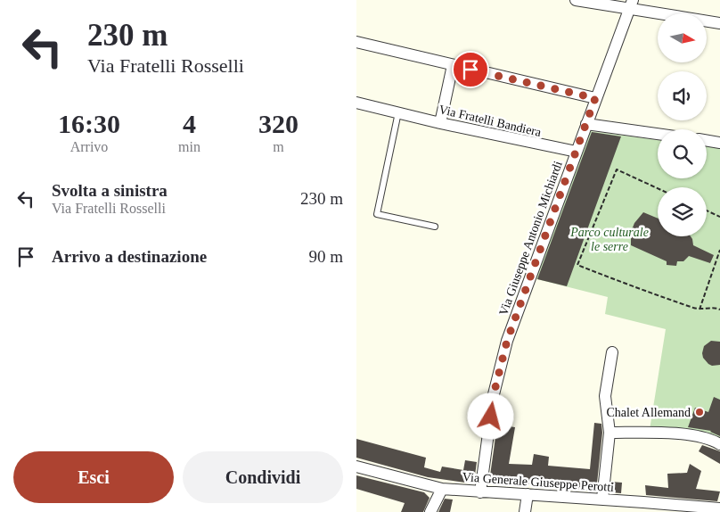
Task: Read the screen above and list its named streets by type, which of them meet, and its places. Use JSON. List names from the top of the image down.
{
  "streets": {
    "street": ["Via Fratelli Bandiera", "Via Giuseppe Antonio Michiardi", "Via Generale Giuseppe Perotti"]
  },
  "crossings": [
    ["Via Fratelli Bandiera", "Via Giuseppe Antonio Michiardi"],
    ["Via Giuseppe Antonio Michiardi", "Via Generale Giuseppe Perotti"]
  ],
  "parks": ["Parco culturale le serre"],
  "places": ["Chalet Allemand"],
  "north": "right",
  "page": {
    "turn": ["230 m", "Via Fratelli Rosselli"],
    "eta": [
      "16:30",
      "Arrivo",
      "4",
      "min",
      "320",
      "m"
    ],
    "list": [
      {
        "name": "Svolta a sinistra",
        "note": "Via Fratelli Rosselli",
        "value": "230 m"
      },
      {
        "name": "Arrivo a destinazione",
        "value": "90 m"
      }
    ],
    "buttons": ["Esci", "Condividi"]
  }
}
